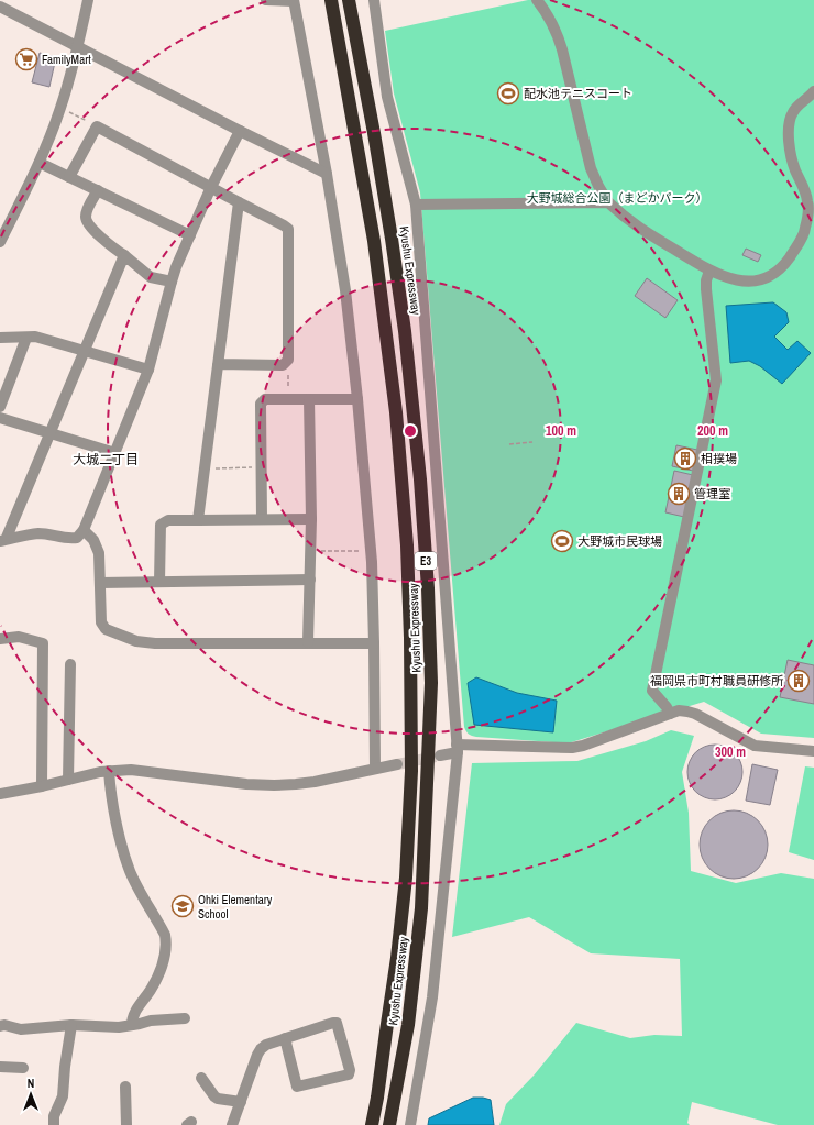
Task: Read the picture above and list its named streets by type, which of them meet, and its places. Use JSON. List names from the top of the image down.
{
  "streets": {
    "highway": ["Kyushu Expressway", "E3"]
  },
  "districts": ["大城二丁目"],
  "parks": ["大野城総合公園（まどかパーク）"],
  "places": {
    "supermarket": ["FamilyMart"],
    "sports": ["配水池テニスコート", "大野城市民球場"],
    "building": ["相撲場", "管理室", "福岡県市町村職員研修所"],
    "school or university": ["Ohki Elementary School"]
  },
  "north": "top",
  "rings": ["100 m", "200 m", "300 m"]
}
